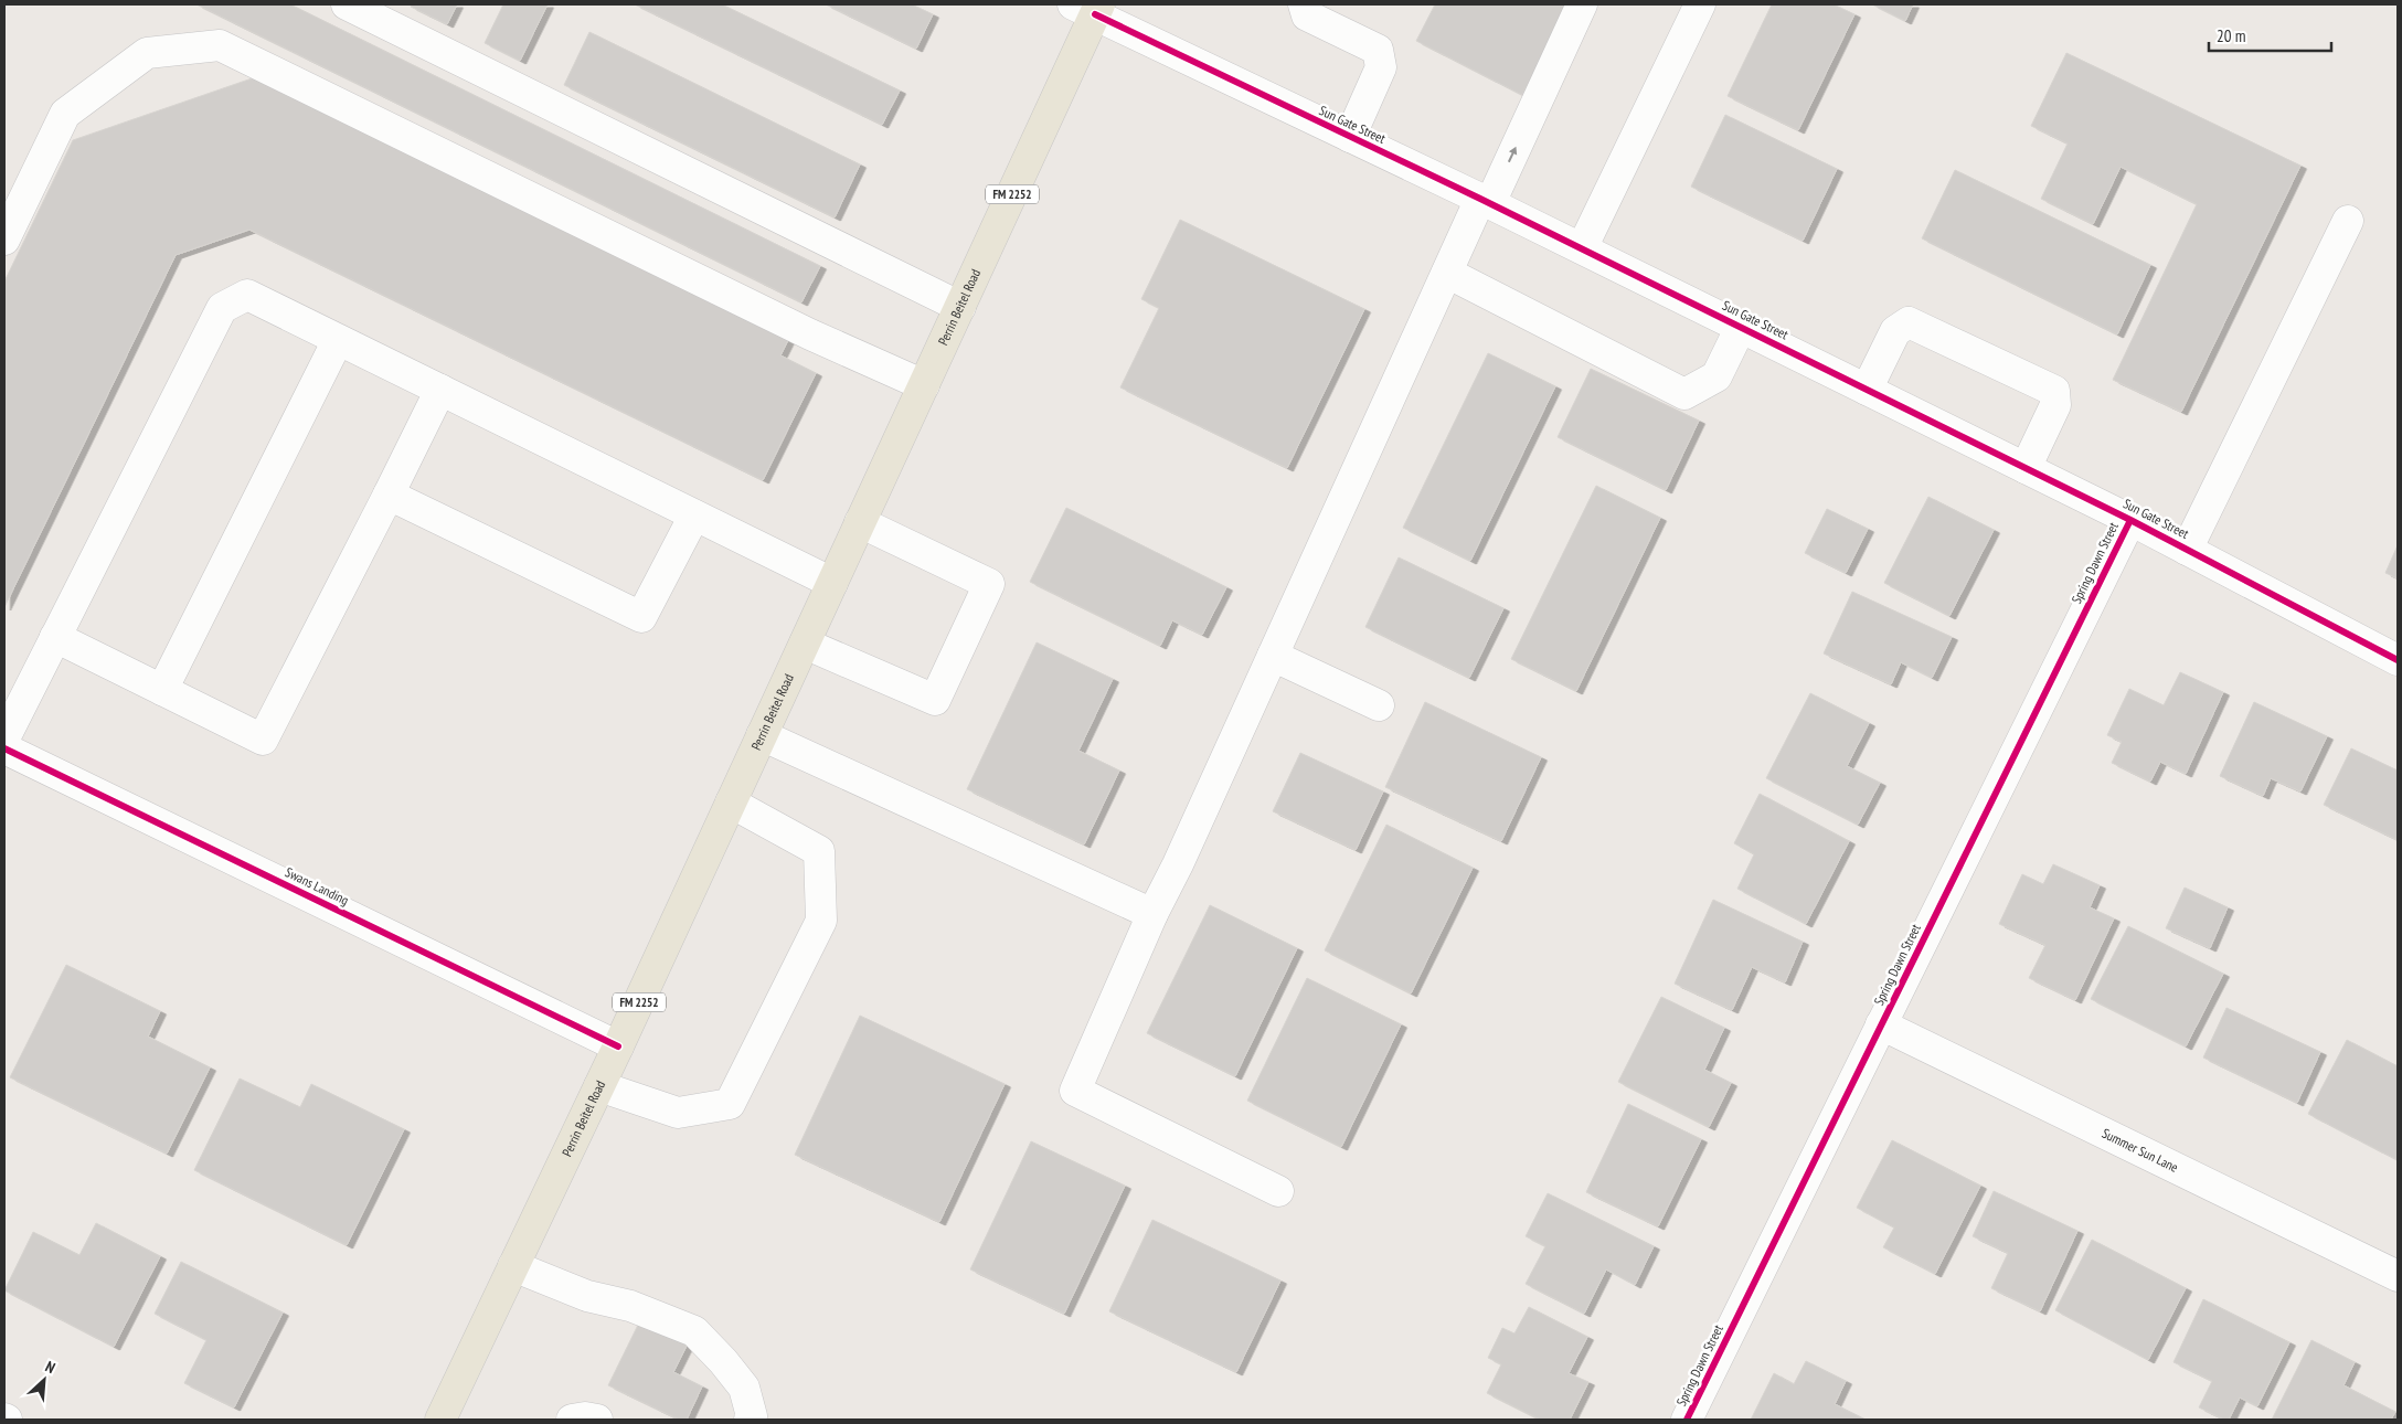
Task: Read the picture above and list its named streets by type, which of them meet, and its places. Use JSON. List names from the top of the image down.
{
  "streets": {
    "main road": ["FM 2252", "Perrin Beitel Road"],
    "street": [
      "Sun Gate Street",
      "Spring Dawn Street",
      "Swans Landing",
      "Summer Sun Lane"
    ]
  },
  "crossings": [
    ["Sun Gate Street", "Perrin Beitel Road"],
    ["Sun Gate Street", "Spring Dawn Street"],
    ["Perrin Beitel Road", "Swans Landing"],
    ["Spring Dawn Street", "Summer Sun Lane"]
  ],
  "scale_bar": "20 m",
  "north": "top right"
}
